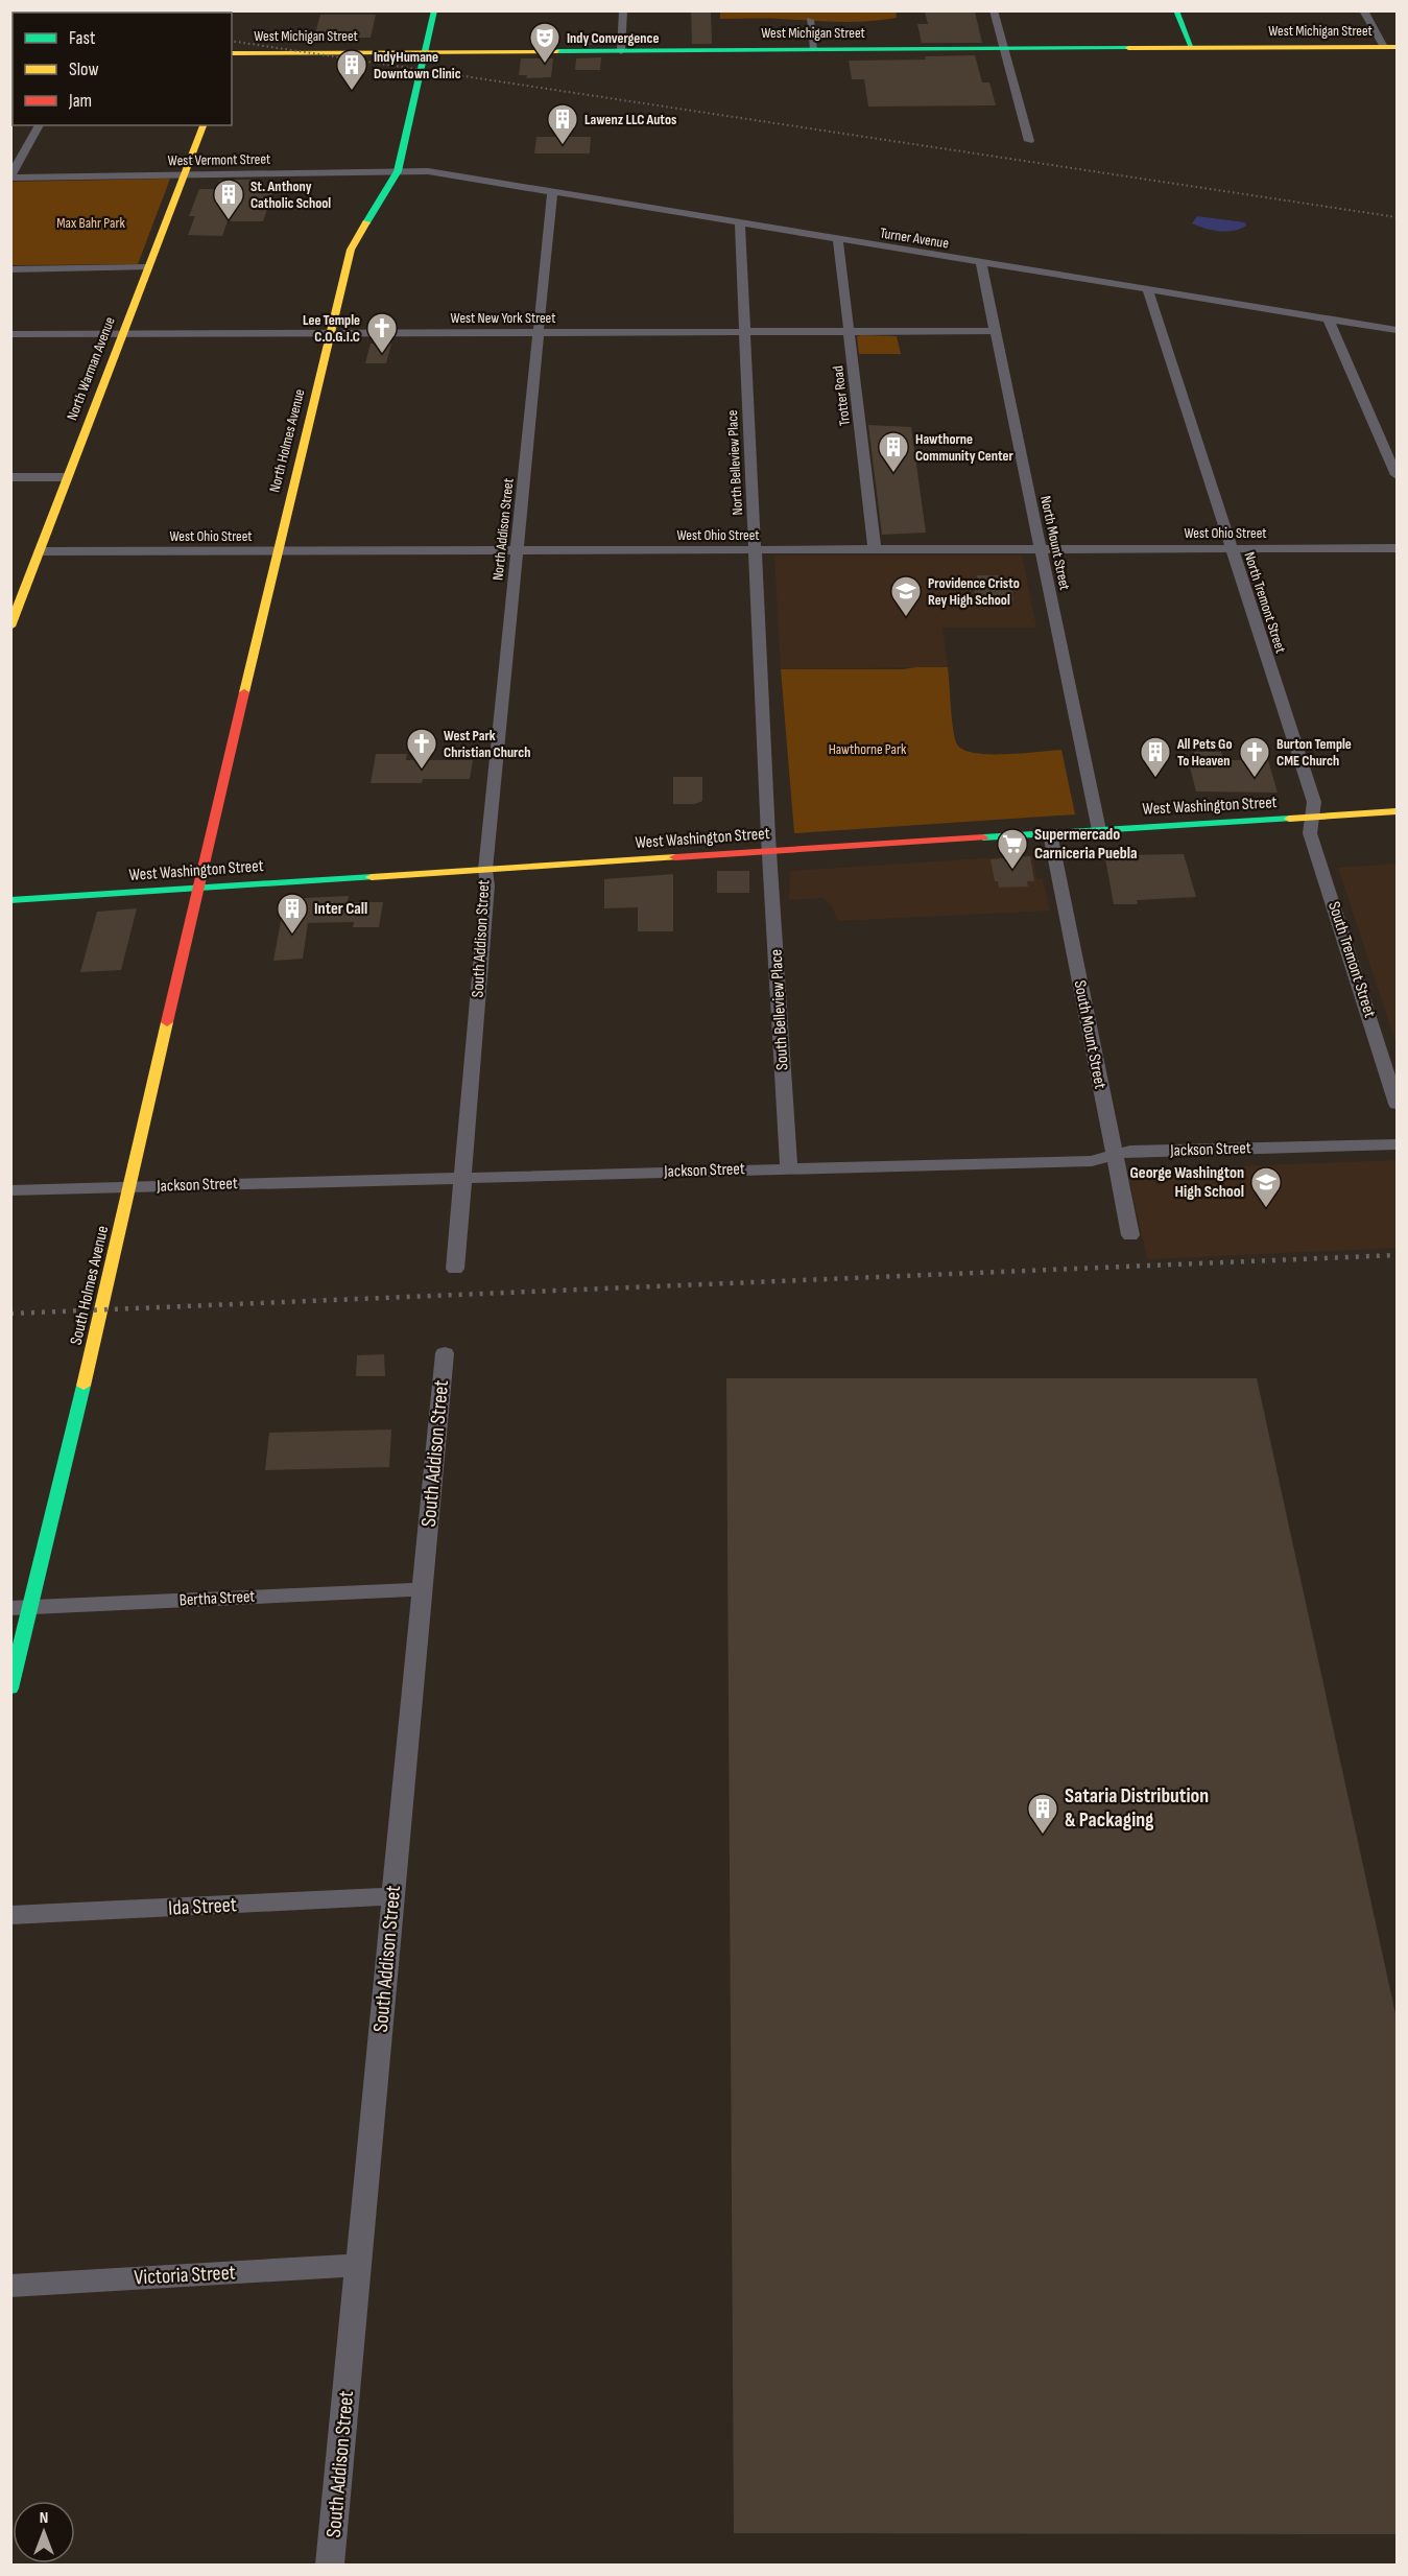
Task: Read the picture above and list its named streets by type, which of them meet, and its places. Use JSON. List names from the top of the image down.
{
  "streets": {
    "street": [
      "West Michigan Street",
      "West Vermont Street",
      "Turner Avenue",
      "West New York Street",
      "North Warman Avenue",
      "Trotter Road",
      "North Holmes Avenue",
      "North Belleview Place",
      "North Addison Street",
      "West Ohio Street",
      "North Mount Street",
      "North Tremont Street",
      "West Washington Street",
      "South Addison Street",
      "South Tremont Street",
      "South Belleview Place",
      "South Mount Street",
      "Jackson Street",
      "South Holmes Avenue",
      "Bertha Street",
      "Ida Street",
      "Victoria Street"
    ]
  },
  "crossings": [
    ["West Michigan Street", "North Holmes Avenue"],
    ["West Vermont Street", "Turner Avenue"],
    ["West Vermont Street", "North Warman Avenue"],
    ["West Vermont Street", "North Holmes Avenue"],
    ["Turner Avenue", "Trotter Road"],
    ["Turner Avenue", "North Belleview Place"],
    ["Turner Avenue", "North Addison Street"],
    ["Turner Avenue", "North Mount Street"],
    ["Turner Avenue", "North Tremont Street"],
    ["West New York Street", "North Warman Avenue"],
    ["West New York Street", "Trotter Road"],
    ["West New York Street", "North Holmes Avenue"],
    ["West New York Street", "North Belleview Place"],
    ["West New York Street", "North Addison Street"],
    ["West New York Street", "North Mount Street"],
    ["North Warman Avenue", "West Ohio Street"],
    ["Trotter Road", "West Ohio Street"],
    ["North Holmes Avenue", "West Ohio Street"],
    ["North Holmes Avenue", "West Washington Street"],
    ["North Holmes Avenue", "South Holmes Avenue"],
    ["North Belleview Place", "West Ohio Street"],
    ["North Belleview Place", "West Washington Street"],
    ["North Belleview Place", "South Belleview Place"],
    ["North Addison Street", "West Ohio Street"],
    ["North Addison Street", "West Washington Street"],
    ["North Addison Street", "South Addison Street"],
    ["West Ohio Street", "North Mount Street"],
    ["West Ohio Street", "North Tremont Street"],
    ["North Mount Street", "West Washington Street"],
    ["North Tremont Street", "West Washington Street"],
    ["North Tremont Street", "South Tremont Street"],
    ["West Washington Street", "South Addison Street"],
    ["West Washington Street", "South Tremont Street"],
    ["West Washington Street", "South Belleview Place"],
    ["West Washington Street", "South Mount Street"],
    ["West Washington Street", "South Holmes Avenue"],
    ["South Addison Street", "Jackson Street"],
    ["South Addison Street", "Bertha Street"],
    ["South Addison Street", "Ida Street"],
    ["South Addison Street", "Victoria Street"],
    ["South Belleview Place", "Jackson Street"],
    ["South Mount Street", "Jackson Street"],
    ["Jackson Street", "South Holmes Avenue"],
    ["South Holmes Avenue", "Bertha Street"]
  ],
  "parks": ["Max Bahr Park", "Hawthorne Park"],
  "places": {
    "theatre": ["Indy Convergence"],
    "building": [
      "IndyHumane Downtown Clinic",
      "Lawenz LLC Autos",
      "St. Anthony Catholic School",
      "Hawthorne Community Center",
      "All Pets Go To Heaven",
      "Inter Call",
      "Sataria Distribution & Packaging"
    ],
    "church": ["Lee Temple C.O.G.I.C", "West Park Christian Church", "Burton Temple CME Church"],
    "school or university": ["Providence Cristo Rey High School", "George Washington High School"],
    "supermarket": ["Supermercado Carniceria Puebla"]
  },
  "legend": ["Fast", "Slow", "Jam"],
  "north": "top"
}
